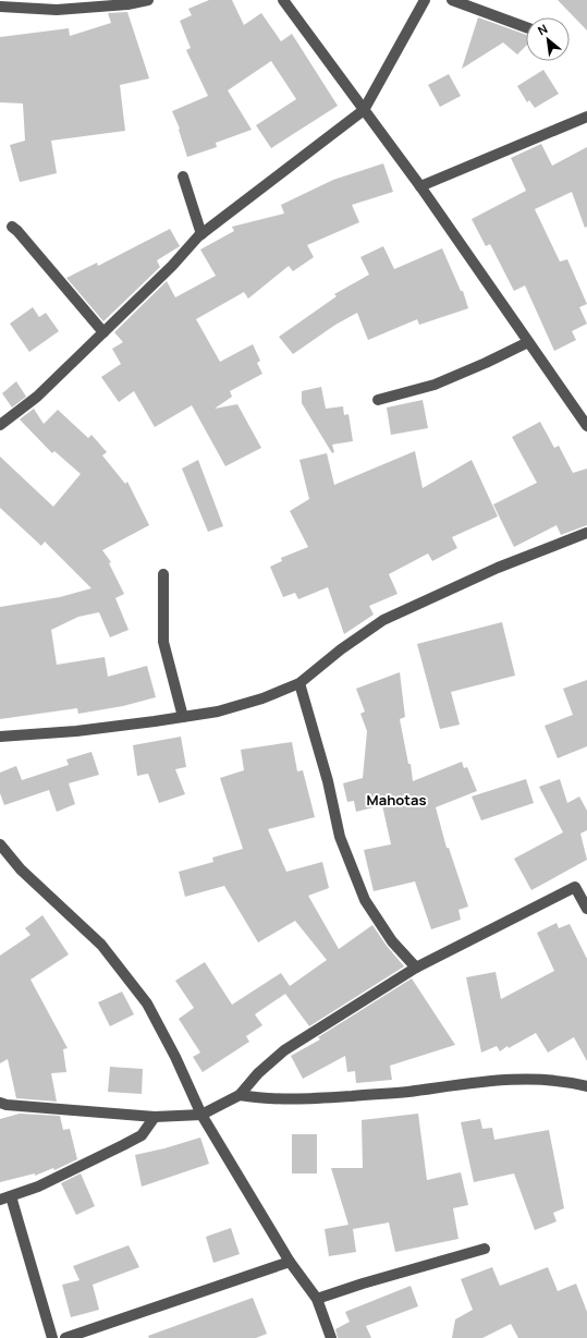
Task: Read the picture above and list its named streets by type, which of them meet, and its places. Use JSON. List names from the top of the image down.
{
  "districts": ["Mahotas"],
  "north": "top left"
}
